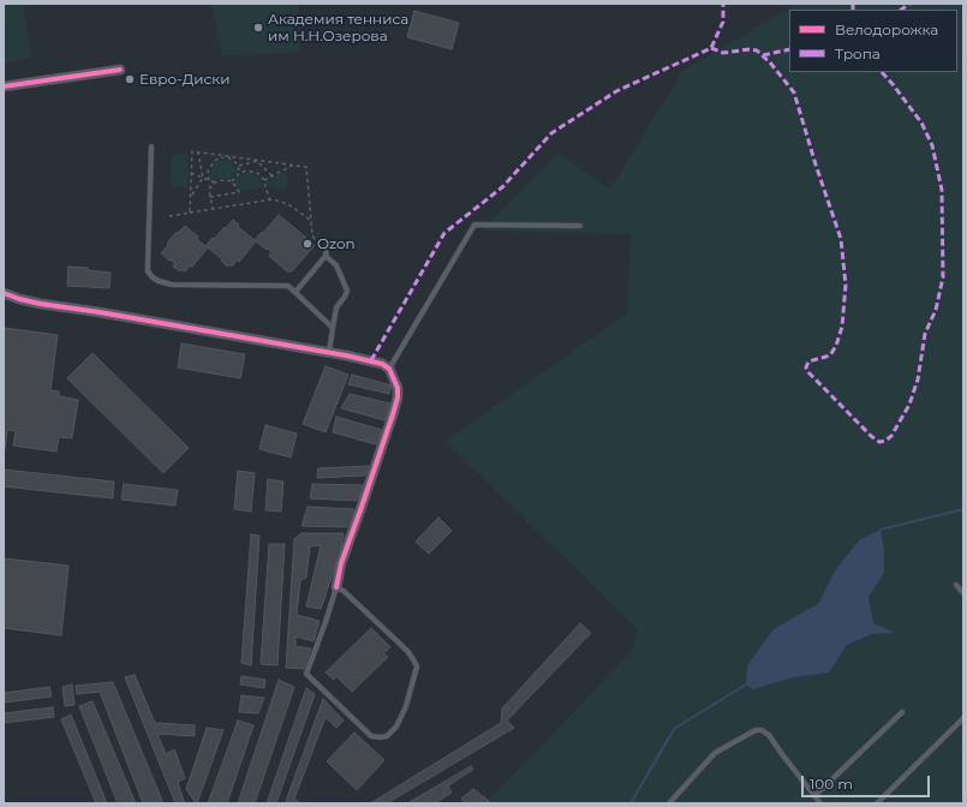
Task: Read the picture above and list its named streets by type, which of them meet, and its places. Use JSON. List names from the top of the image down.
{
  "places": ["Академия тенниса им Н.Н.Озерова", "Евро-Диски", "Ozon"],
  "legend": ["Велодорожка", "Тропа"],
  "scale_bar": "100 m"
}
